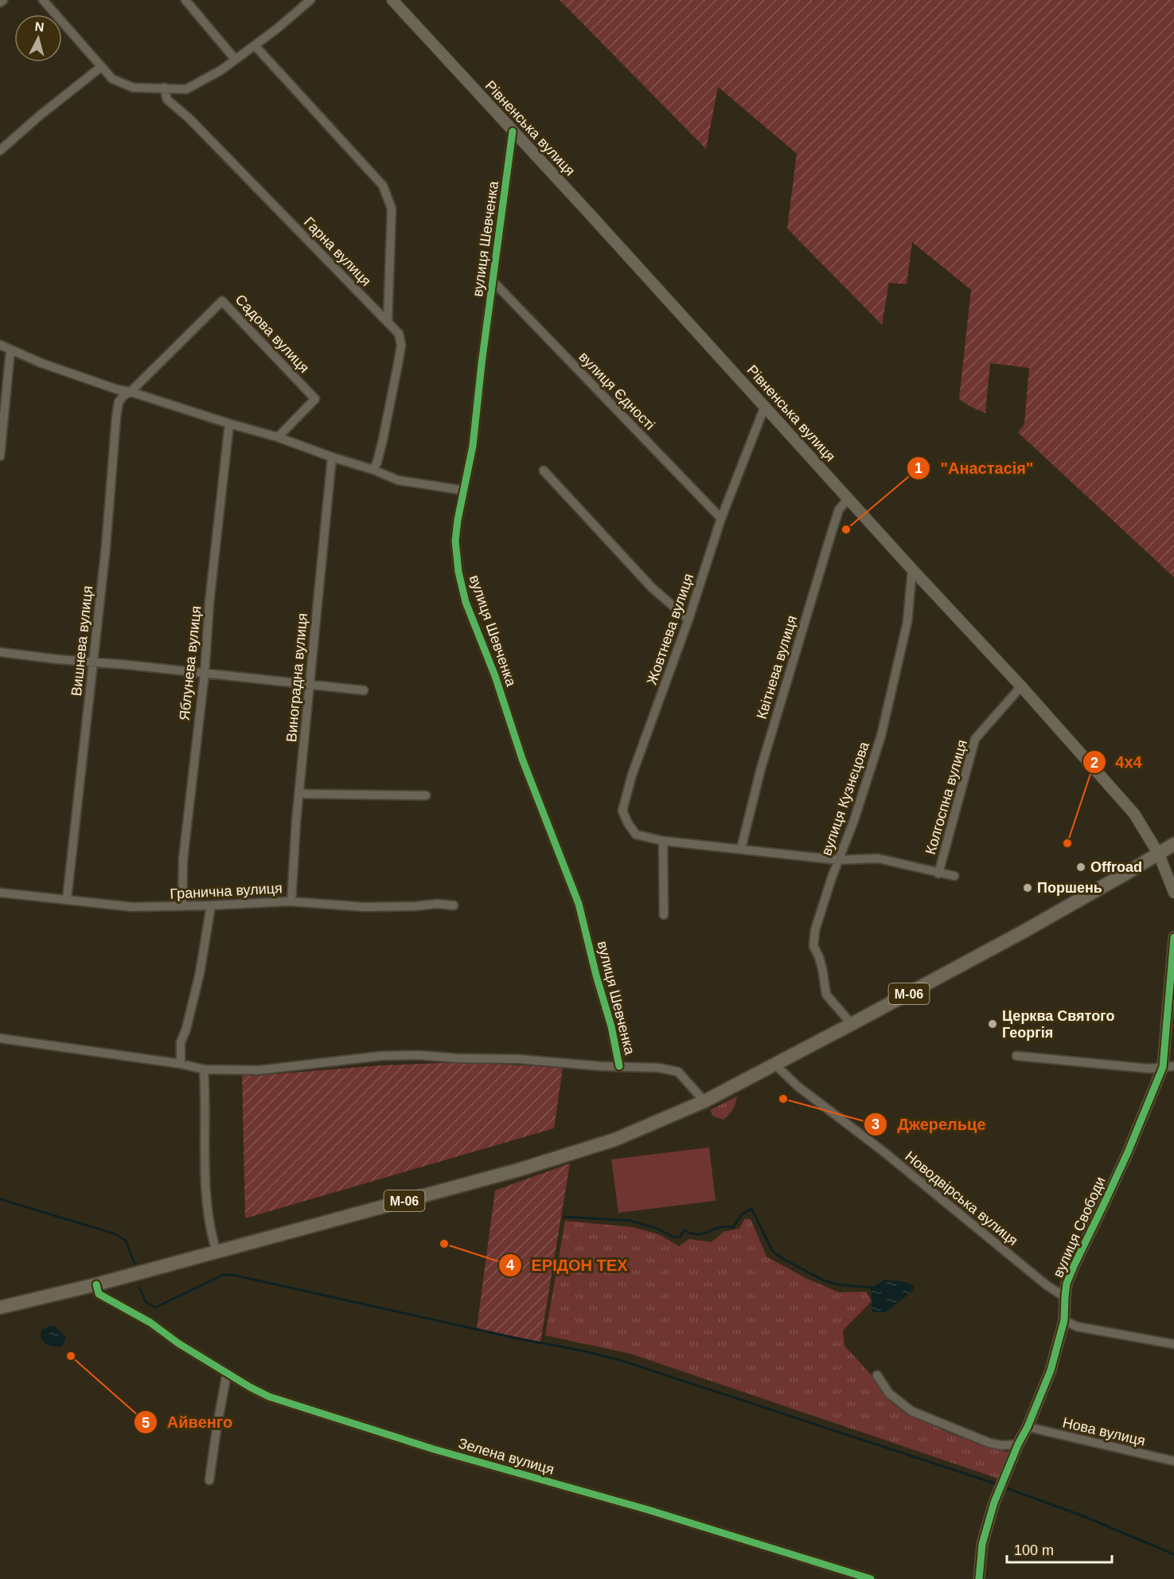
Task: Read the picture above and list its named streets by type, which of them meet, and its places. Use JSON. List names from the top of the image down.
{
  "streets": {
    "highway": ["М-06"],
    "main road": ["Рівненська вулиця", "вулиця Свободи"],
    "street": [
      "вулиця Шевченка",
      "Гарна вулиця",
      "Садова вулиця",
      "вулиця Єдності",
      "Жовтнева вулиця",
      "Вишнева вулиця",
      "Яблунева вулиця",
      "Квітнева вулиця",
      "Виноградна вулиця",
      "Колгоспна вулиця",
      "вулиця Кузнєцова",
      "Гранична вулиця",
      "Новодвірська вулиця",
      "Нова вулиця",
      "Зелена вулиця"
    ]
  },
  "crossings": [
    ["Рівненська вулиця", "вулиця Шевченка"],
    ["Рівненська вулиця", "Жовтнева вулиця"],
    ["Рівненська вулиця", "Квітнева вулиця"],
    ["Рівненська вулиця", "Колгоспна вулиця"],
    ["Рівненська вулиця", "вулиця Кузнєцова"],
    ["Рівненська вулиця", "М-06"],
    ["вулиця Шевченка", "вулиця Єдності"],
    ["Садова вулиця", "Вишнева вулиця"],
    ["вулиця Єдності", "Жовтнева вулиця"],
    ["Жовтнева вулиця", "Квітнева вулиця"],
    ["Жовтнева вулиця", "Колгоспна вулиця"],
    ["Жовтнева вулиця", "вулиця Кузнєцова"],
    ["Вишнева вулиця", "Гранична вулиця"],
    ["Яблунева вулиця", "Гранична вулиця"],
    ["Виноградна вулиця", "Гранична вулиця"],
    ["вулиця Кузнєцова", "М-06"],
    ["М-06", "Новодвірська вулиця"],
    ["М-06", "Зелена вулиця"],
    ["Новодвірська вулиця", "вулиця Свободи"],
    ["вулиця Свободи", "Нова вулиця"]
  ],
  "places": [
    "\"Анастасія\"",
    "4x4",
    "Offroad",
    "Поршень",
    "Церква Святого Георгія",
    "Джерельце",
    "ЕРІДОН ТЕХ",
    "Айвенго"
  ],
  "scale_bar": "100 m",
  "north": "top"
}
